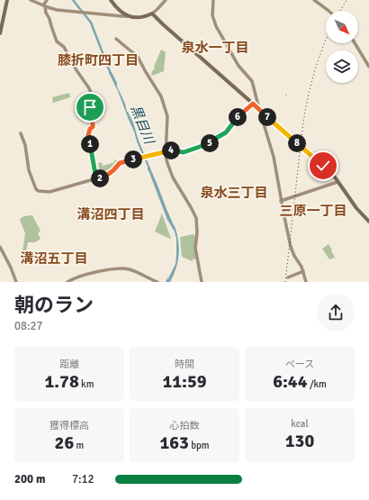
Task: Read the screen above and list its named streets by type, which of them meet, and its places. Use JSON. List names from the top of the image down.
{
  "districts": [
    "泉水一丁目",
    "膝折町四丁目",
    "泉水三丁目",
    "三原一丁目",
    "溝沼四丁目",
    "溝沼五丁目"
  ],
  "water": ["黒目川"],
  "north": "bottom right",
  "page": {
    "pins": [
      "6",
      "7",
      "5",
      "8",
      "1",
      "4",
      "3",
      "2"
    ],
    "heading": ["朝のラン", "08:27"],
    "stats": [
      ["距離", "1.78 km"],
      ["時間", "11:59"],
      ["ペース", "6:44 /km"],
      ["獲得標高", "26 m"],
      ["心拍数", "163 bpm"],
      ["kcal", "130"]
    ],
    "list": [
      {
        "name": "200 m",
        "note": "7:12"
      }
    ]
  }
}
